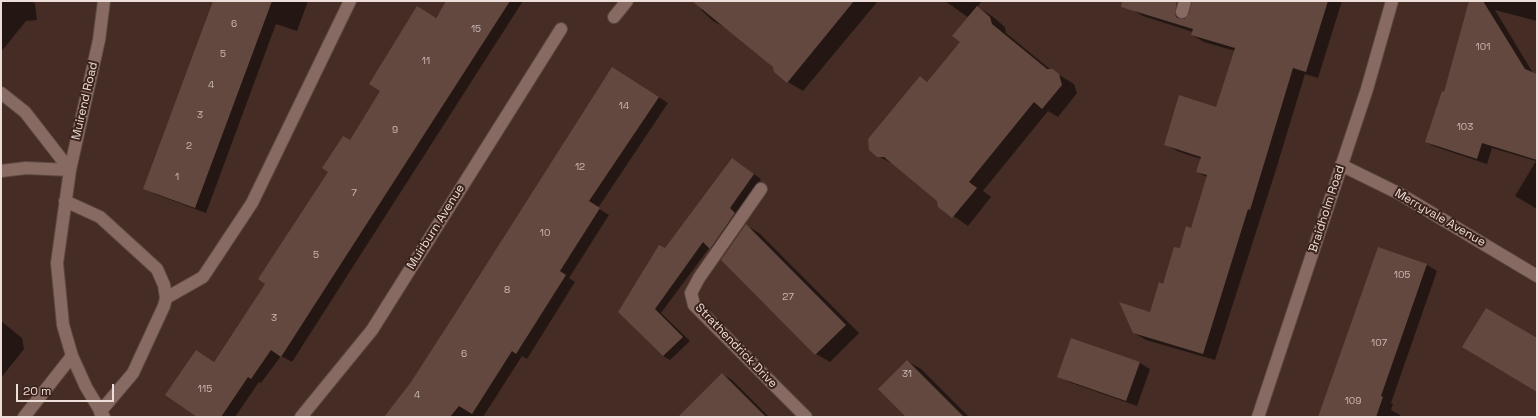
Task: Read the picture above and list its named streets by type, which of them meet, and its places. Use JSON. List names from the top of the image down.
{
  "streets": {
    "street": [
      "Muirend Road",
      "Braidholm Road",
      "Merryvale Avenue",
      "Muirburn Avenue",
      "Strathendrick Drive"
    ]
  },
  "crossings": [
    ["Braidholm Road", "Merryvale Avenue"]
  ],
  "house_numbers": [
    "6",
    "15",
    "101",
    "5",
    "11",
    "4",
    "14",
    "3",
    "103",
    "9",
    "2",
    "12",
    "1",
    "7",
    "10",
    "5",
    "105",
    "8",
    "27",
    "3",
    "107",
    "6",
    "31",
    "115",
    "4",
    "109"
  ],
  "scale_bar": "20 m"
}
